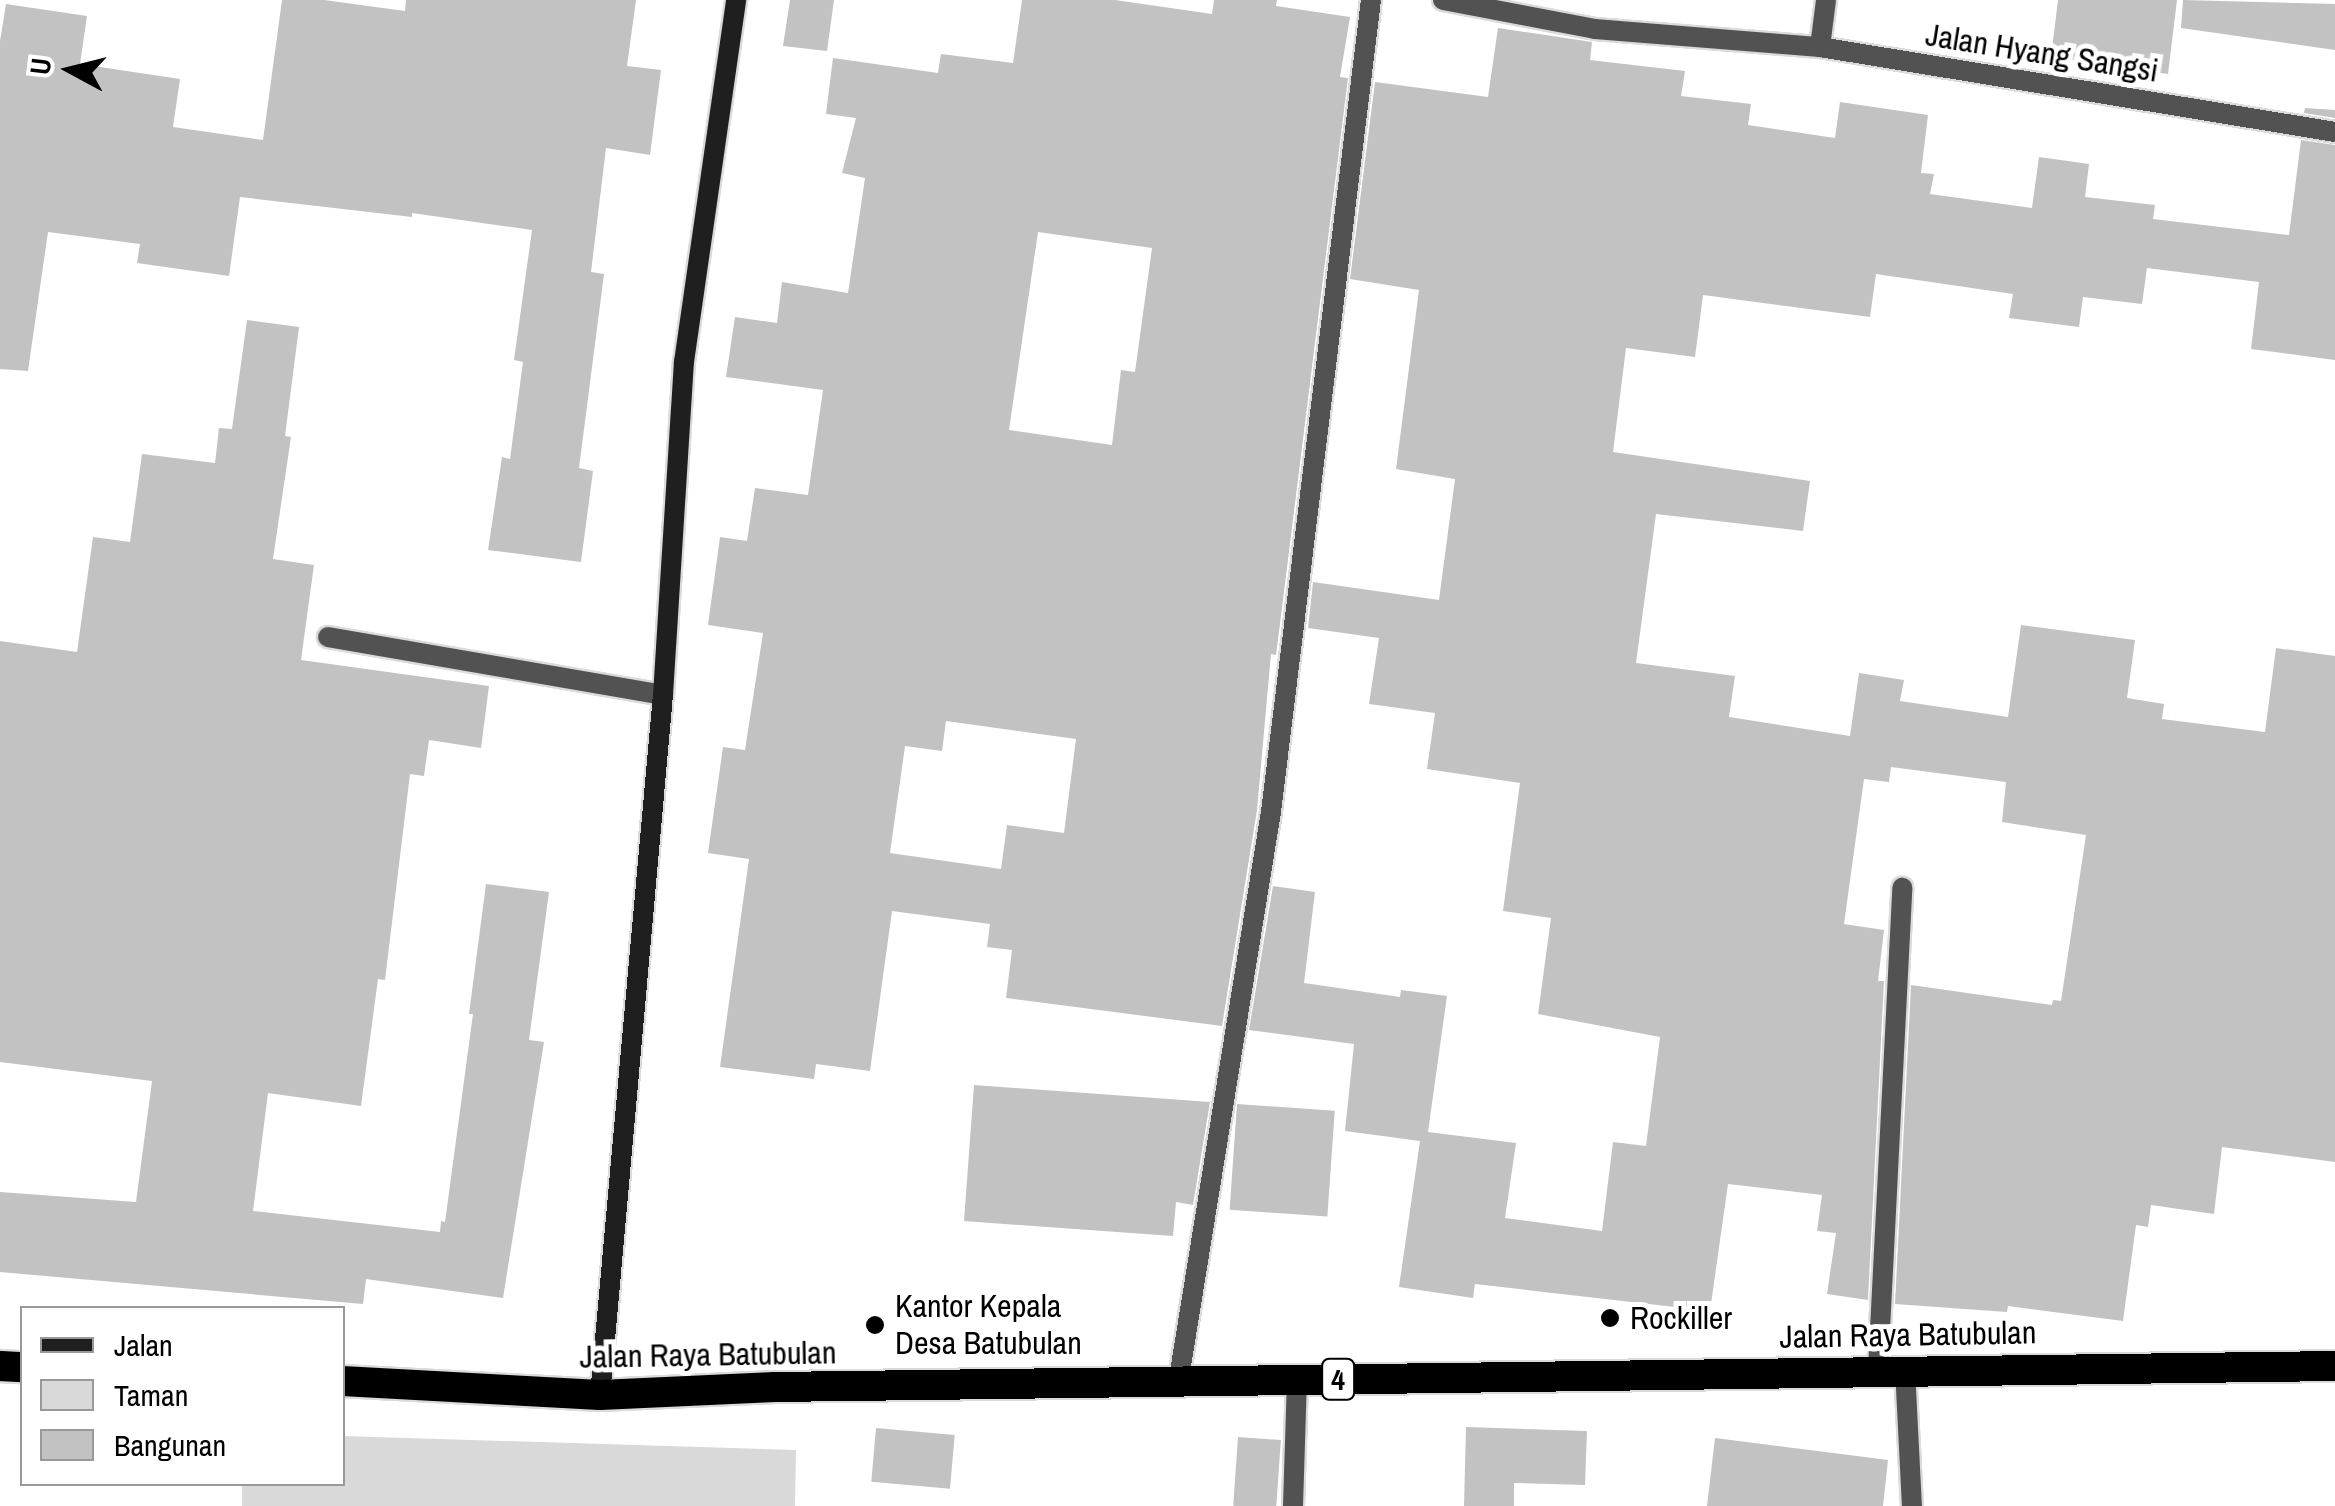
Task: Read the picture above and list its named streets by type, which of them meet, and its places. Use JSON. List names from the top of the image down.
{
  "streets": {
    "highway": ["Jalan Raya Batubulan", "4"],
    "street": ["Jalan Hyang Sangsi"]
  },
  "places": ["Rockiller", "Kantor Kepala Desa Batubulan"],
  "legend": ["Jalan", "Taman", "Bangunan"],
  "north": "left"
}
